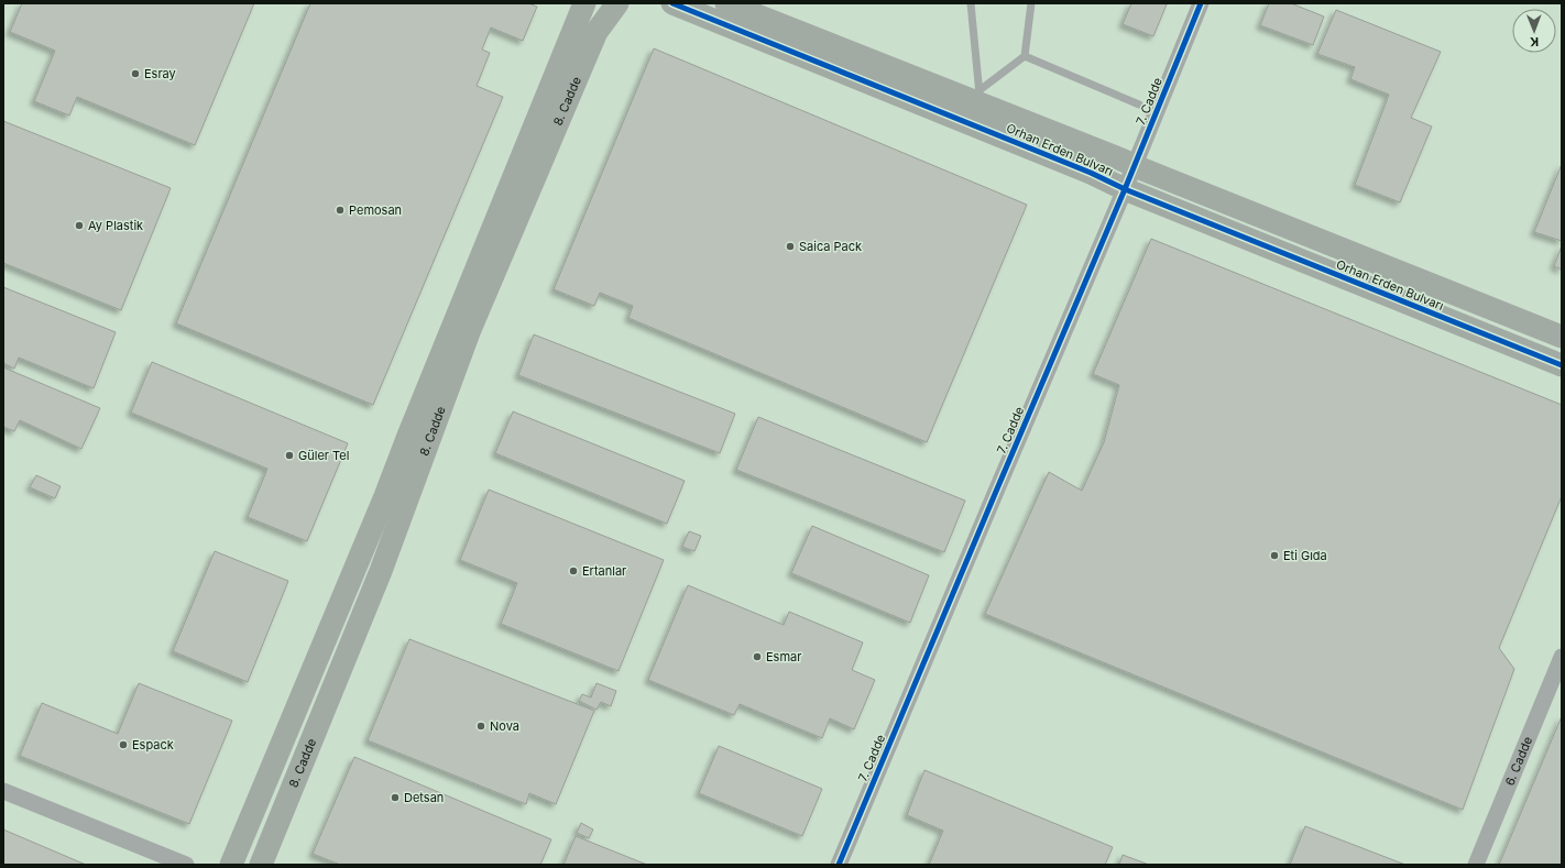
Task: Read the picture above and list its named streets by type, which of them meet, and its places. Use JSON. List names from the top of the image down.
{
  "streets": {
    "street": [
      "8. Cadde",
      "7. Cadde",
      "Orhan Erden Bulvarı",
      "6. Cadde"
    ]
  },
  "crossings": [
    ["7. Cadde", "Orhan Erden Bulvarı"]
  ],
  "places": [
    "Esray",
    "Pemosan",
    "Ay Plastik",
    "Saica Pack",
    "Güler Tel",
    "Eti Gıda",
    "Ertanlar",
    "Esmar",
    "Nova",
    "Espack",
    "Detsan"
  ],
  "north": "bottom"
}
